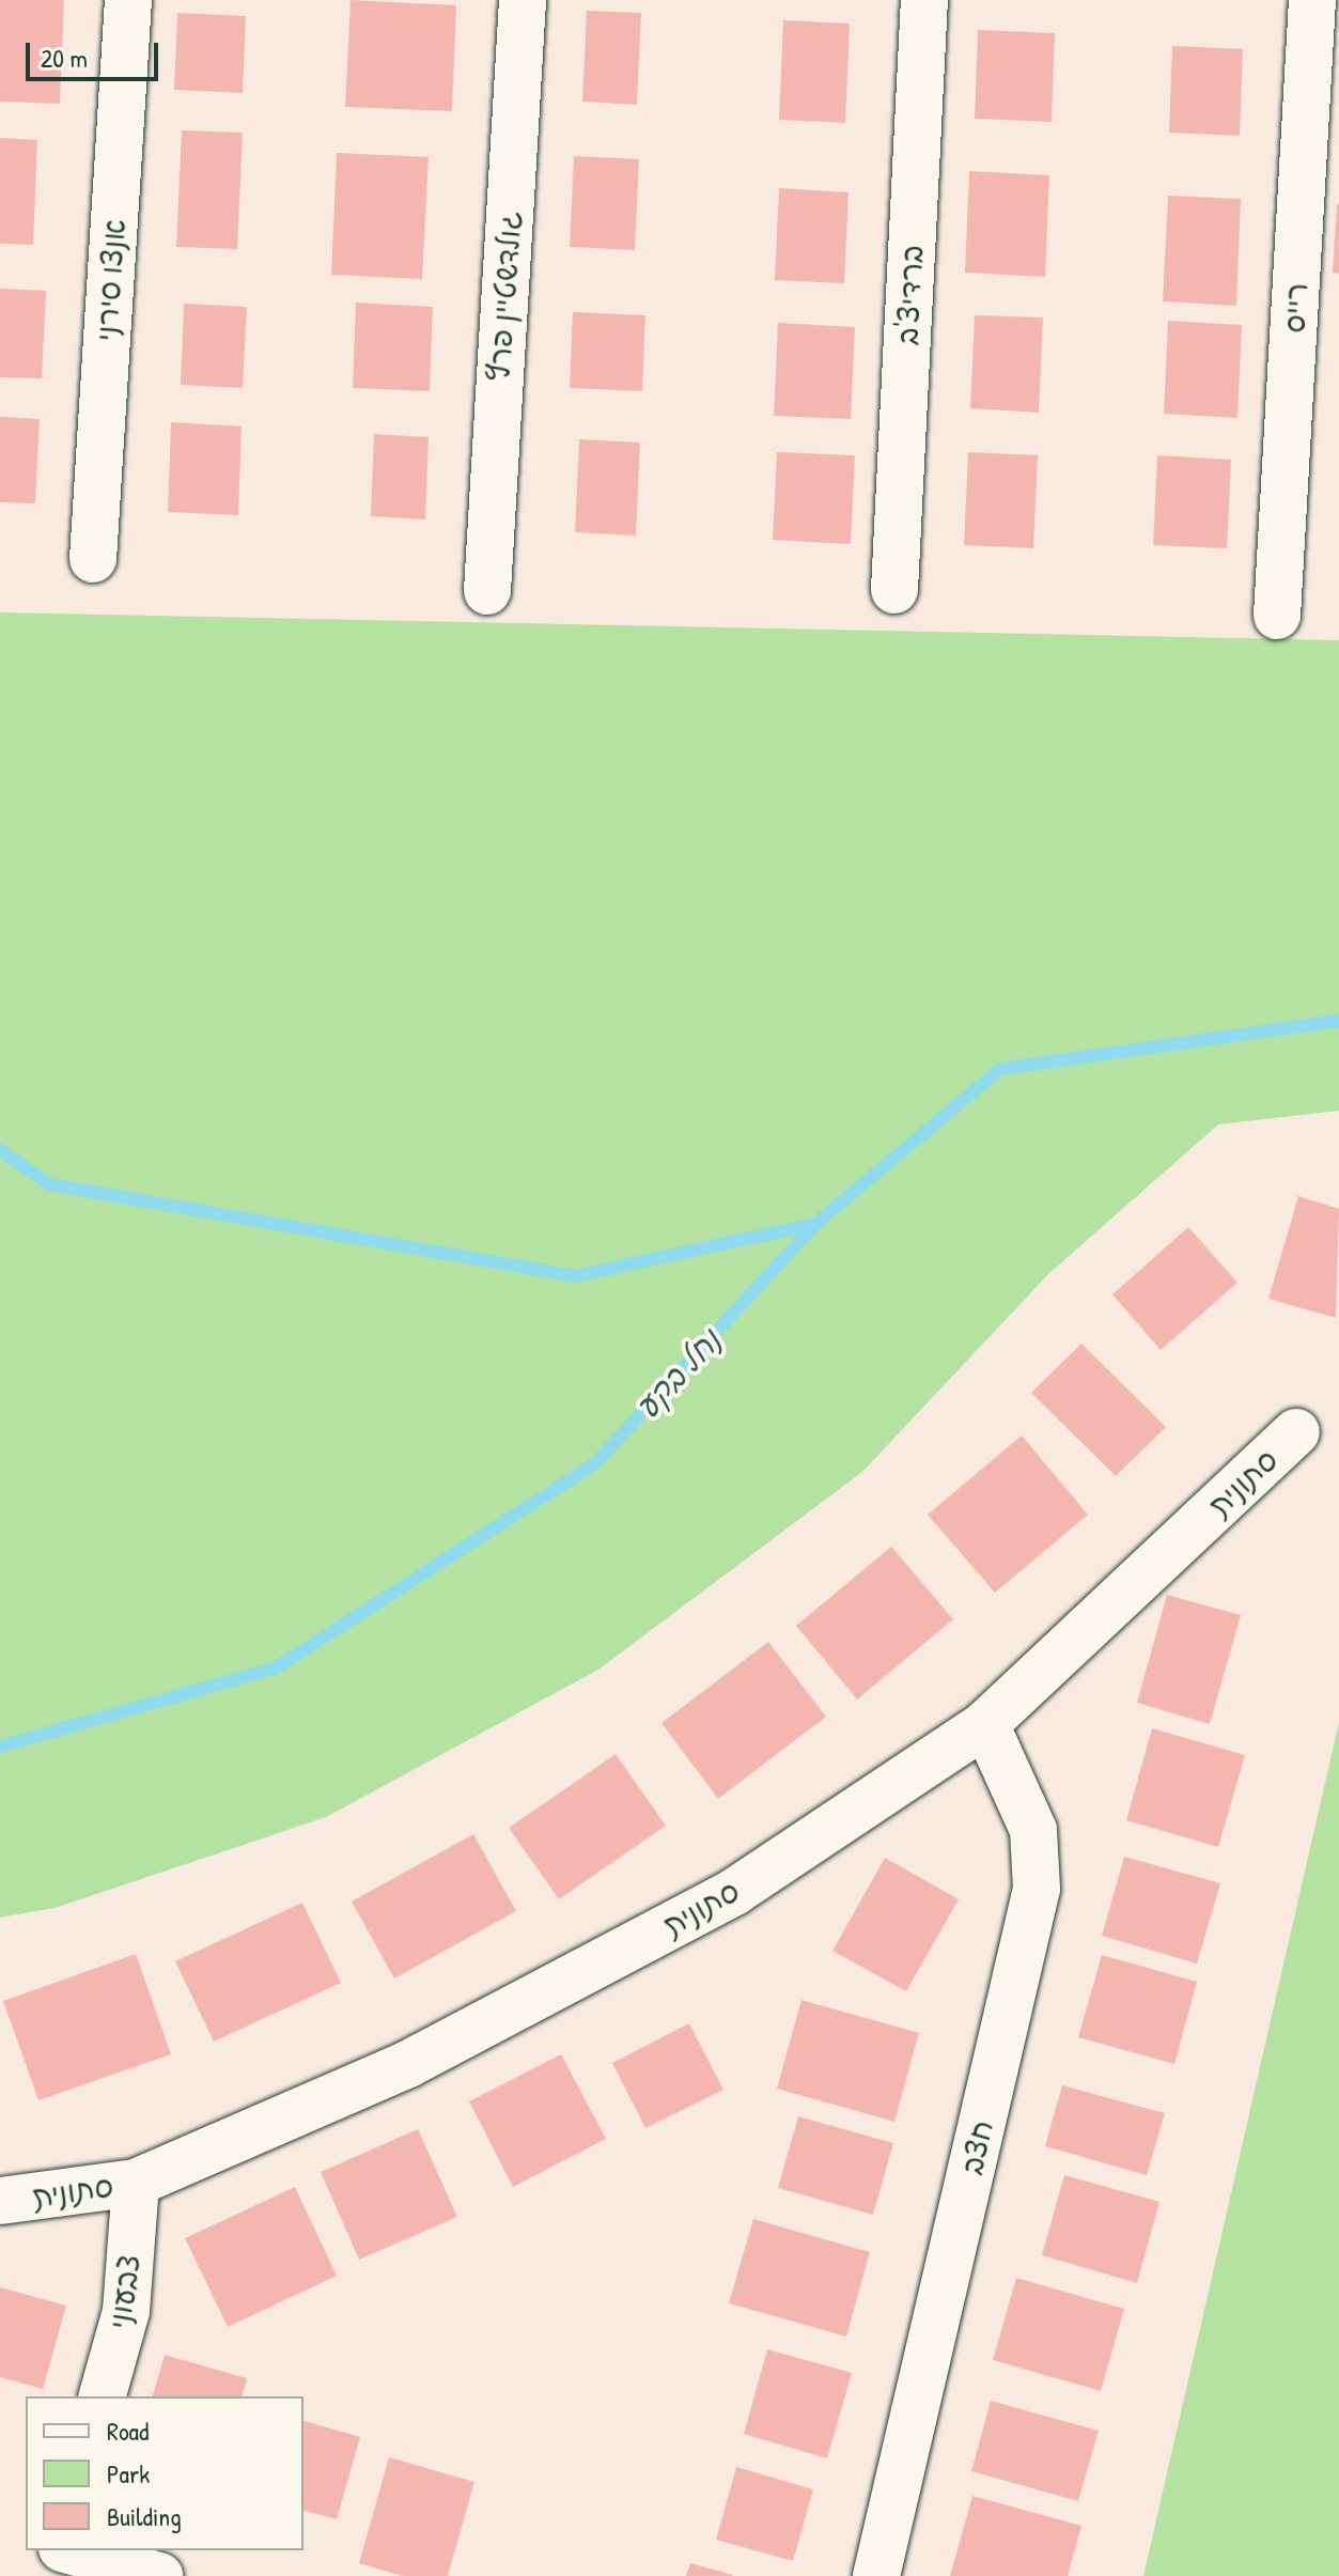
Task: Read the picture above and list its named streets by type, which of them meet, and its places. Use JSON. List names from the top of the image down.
{
  "streets": {
    "street": [
      "אנצו סירני",
      "ברדיצ'ב",
      "גולדשטיין פרץ",
      "רייס",
      "סתונית",
      "חצב",
      "צבעוני"
    ]
  },
  "crossings": [
    ["סתונית", "חצב"],
    ["סתונית", "צבעוני"]
  ],
  "water": ["נחל בקע"],
  "legend": ["Road", "Park", "Building"],
  "scale_bar": "20 m"
}
